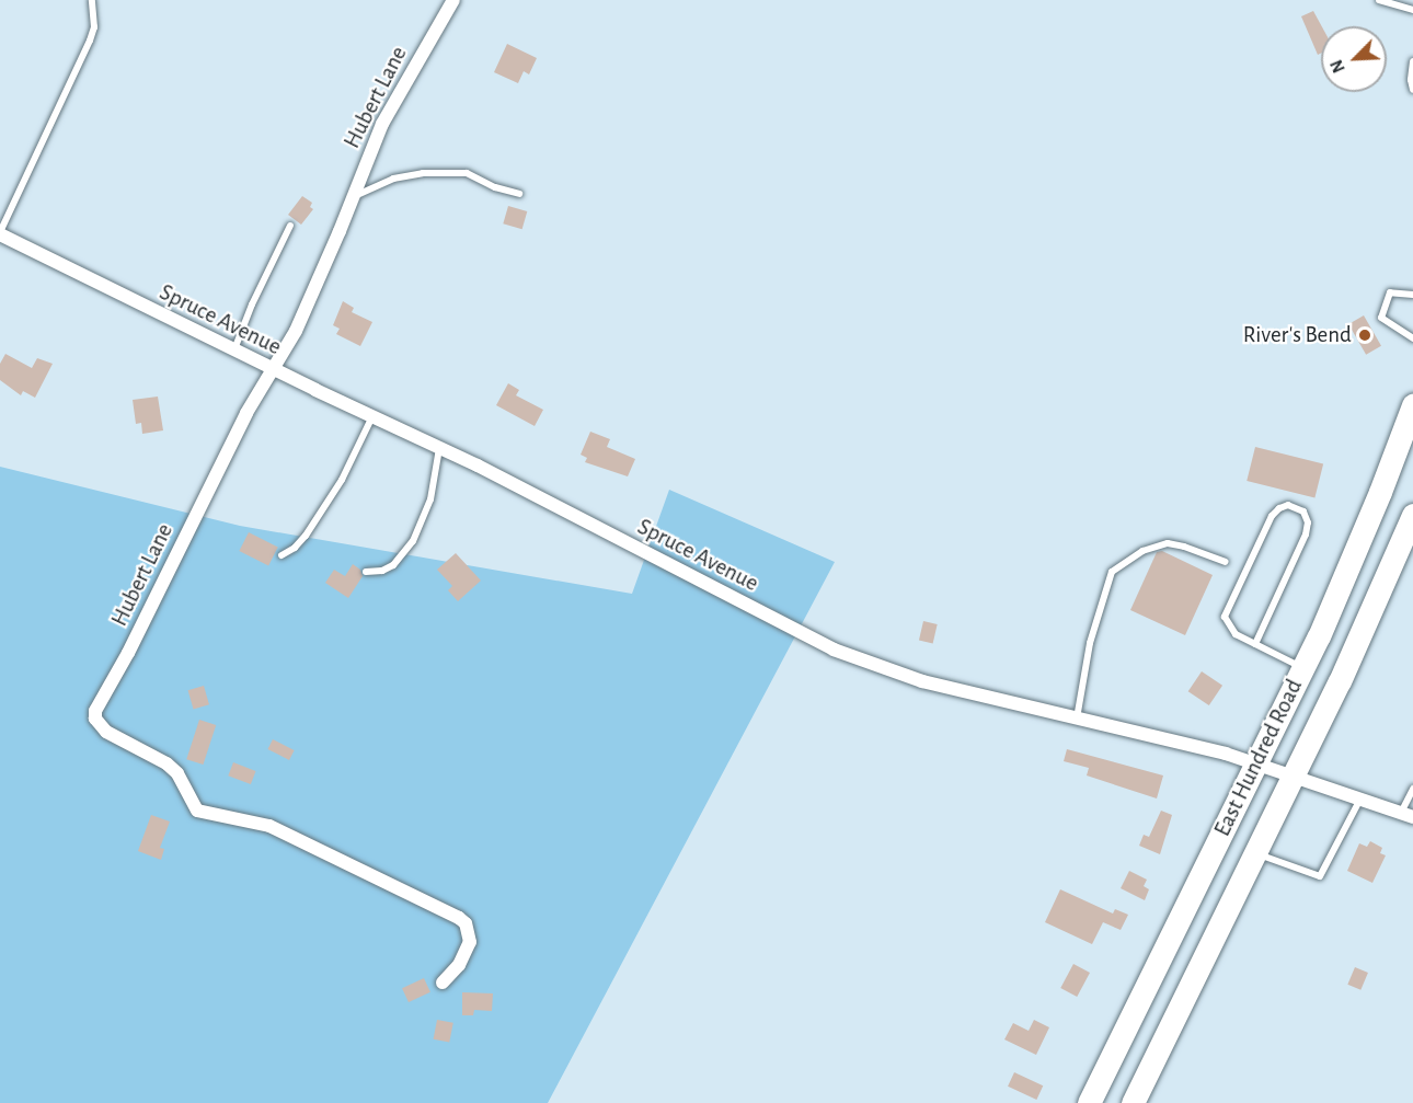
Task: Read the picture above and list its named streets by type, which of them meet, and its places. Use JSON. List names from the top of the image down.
{
  "streets": {
    "highway": ["East Hundred Road"],
    "street": ["Hubert Lane", "Spruce Avenue"]
  },
  "crossings": [
    ["Hubert Lane", "Spruce Avenue"],
    ["Spruce Avenue", "East Hundred Road"]
  ],
  "places": ["River's Bend"],
  "north": "bottom left"
}
